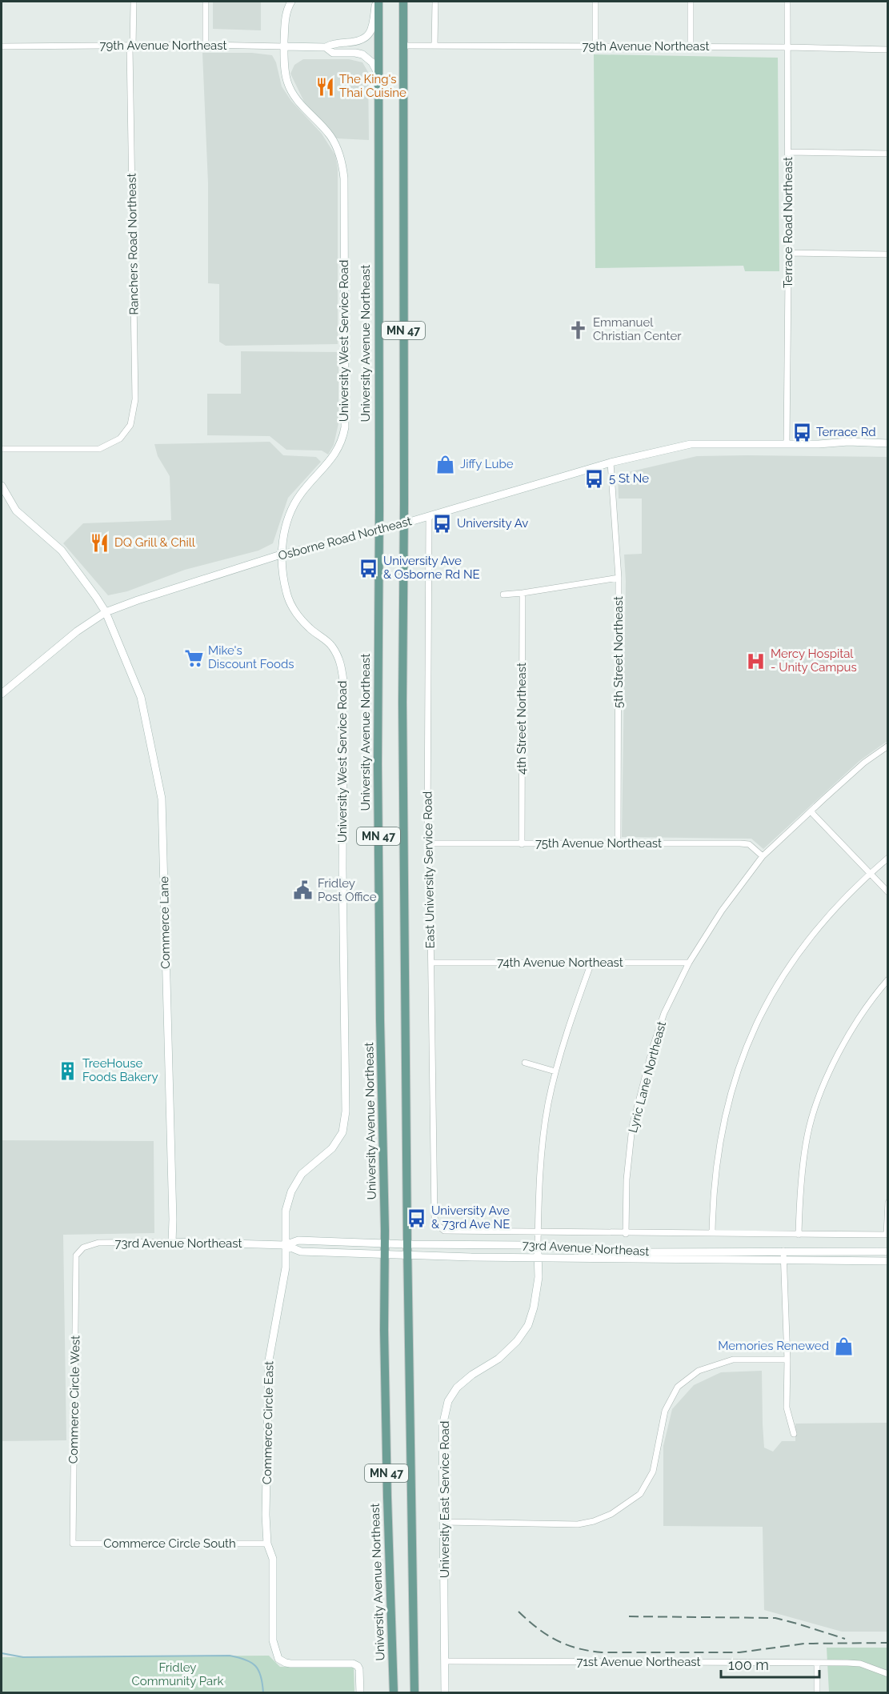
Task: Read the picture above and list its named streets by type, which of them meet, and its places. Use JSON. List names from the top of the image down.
{
  "streets": {
    "main road": ["MN 47", "University Avenue Northeast"],
    "street": [
      "79th Avenue Northeast",
      "Terrace Road Northeast",
      "Ranchers Road Northeast",
      "University West Service Road",
      "Osborne Road Northeast",
      "5th Street Northeast",
      "4th Street Northeast",
      "75th Avenue Northeast",
      "East University Service Road",
      "Commerce Lane",
      "74th Avenue Northeast",
      "Lyric Lane Northeast",
      "73rd Avenue Northeast",
      "Commerce Circle West",
      "Commerce Circle East",
      "University East Service Road",
      "Commerce Circle South",
      "71st Avenue Northeast"
    ]
  },
  "crossings": [
    ["79th Avenue Northeast", "Terrace Road Northeast"],
    ["79th Avenue Northeast", "Ranchers Road Northeast"],
    ["79th Avenue Northeast", "MN 47"],
    ["79th Avenue Northeast", "University West Service Road"],
    ["79th Avenue Northeast", "University Avenue Northeast"],
    ["Terrace Road Northeast", "Osborne Road Northeast"],
    ["MN 47", "Osborne Road Northeast"],
    ["MN 47", "73rd Avenue Northeast"],
    ["University West Service Road", "Osborne Road Northeast"],
    ["University West Service Road", "73rd Avenue Northeast"],
    ["University West Service Road", "Commerce Circle East"],
    ["University Avenue Northeast", "Osborne Road Northeast"],
    ["University Avenue Northeast", "73rd Avenue Northeast"],
    ["Osborne Road Northeast", "5th Street Northeast"],
    ["Osborne Road Northeast", "East University Service Road"],
    ["Osborne Road Northeast", "Commerce Lane"],
    ["5th Street Northeast", "75th Avenue Northeast"],
    ["4th Street Northeast", "75th Avenue Northeast"],
    ["75th Avenue Northeast", "East University Service Road"],
    ["75th Avenue Northeast", "Lyric Lane Northeast"],
    ["East University Service Road", "74th Avenue Northeast"],
    ["East University Service Road", "73rd Avenue Northeast"],
    ["Commerce Lane", "73rd Avenue Northeast"],
    ["74th Avenue Northeast", "Lyric Lane Northeast"],
    ["Lyric Lane Northeast", "73rd Avenue Northeast"],
    ["73rd Avenue Northeast", "Commerce Circle West"],
    ["73rd Avenue Northeast", "Commerce Circle East"],
    ["73rd Avenue Northeast", "University East Service Road"],
    ["Commerce Circle West", "Commerce Circle South"],
    ["Commerce Circle East", "Commerce Circle South"],
    ["University East Service Road", "71st Avenue Northeast"]
  ],
  "parks": ["Fridley Community Park"],
  "places": {
    "restaurant": ["The King's Thai Cuisine", "DQ Grill & Chill"],
    "church": ["Emmanuel Christian Center"],
    "bus stop": [
      "Terrace Rd",
      "5 St Ne",
      "University Av",
      "University Ave & Osborne Rd NE",
      "University Ave & 73rd Ave NE"
    ],
    "shop": ["Jiffy Lube", "Memories Renewed"],
    "supermarket": ["Mike's Discount Foods"],
    "hospital": ["Mercy Hospital - Unity Campus"],
    "public building": ["Fridley Post Office"],
    "building": ["TreeHouse Foods Bakery"]
  },
  "scale_bar": "100 m"
}
